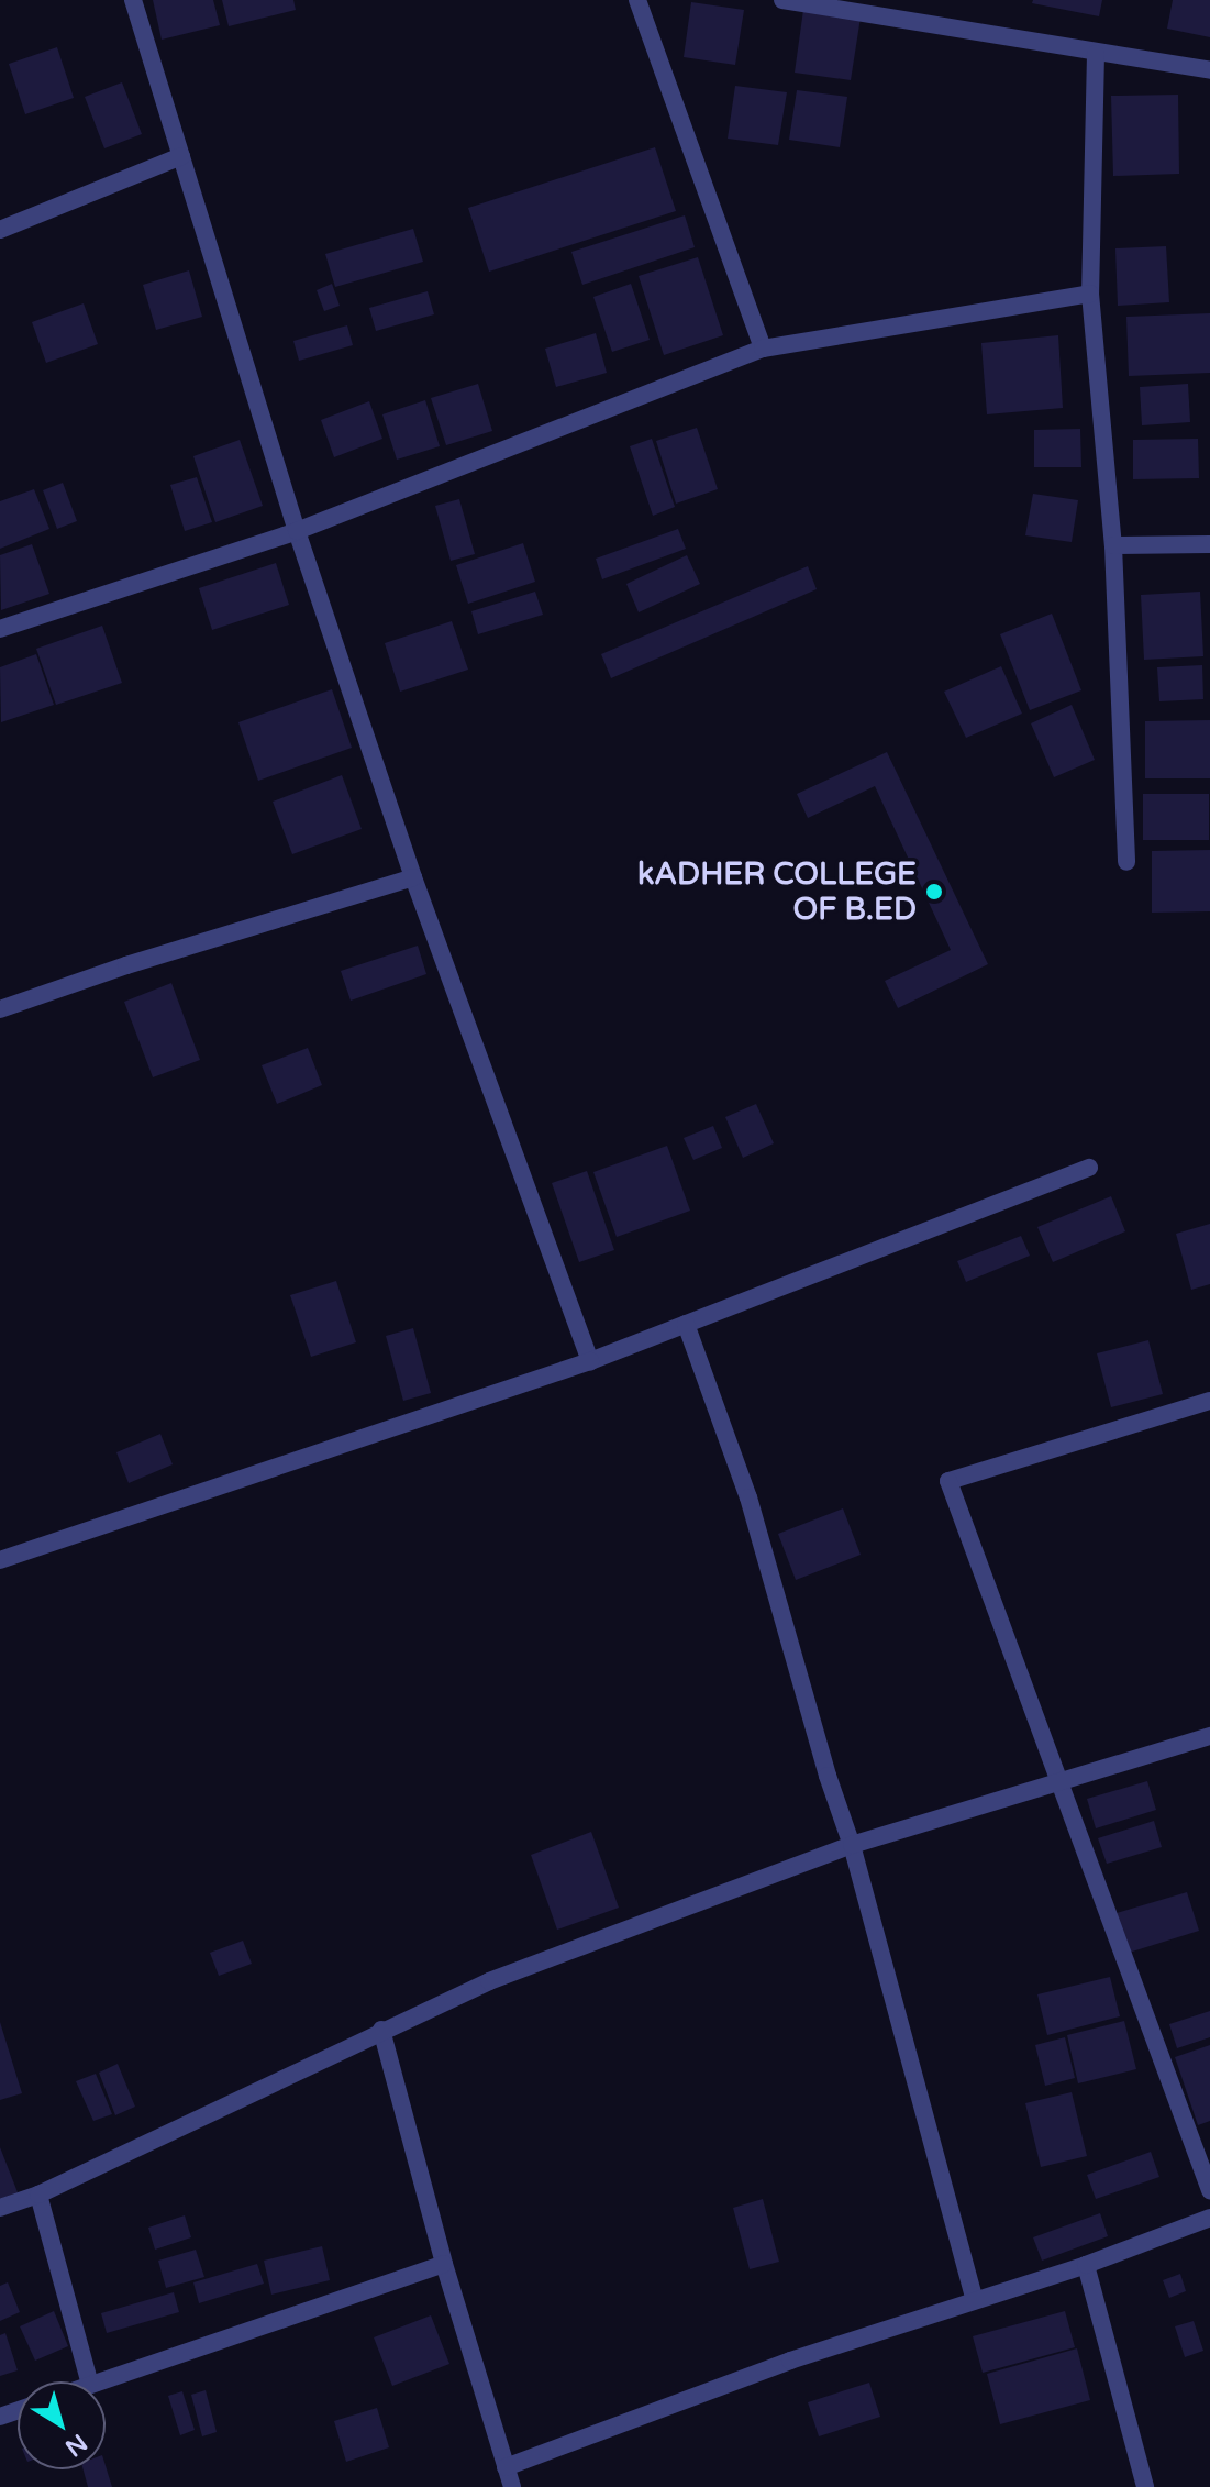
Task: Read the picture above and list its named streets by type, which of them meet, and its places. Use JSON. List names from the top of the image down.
{
  "places": ["kADHER COLLEGE OF B.ED"],
  "north": "bottom right"
}
